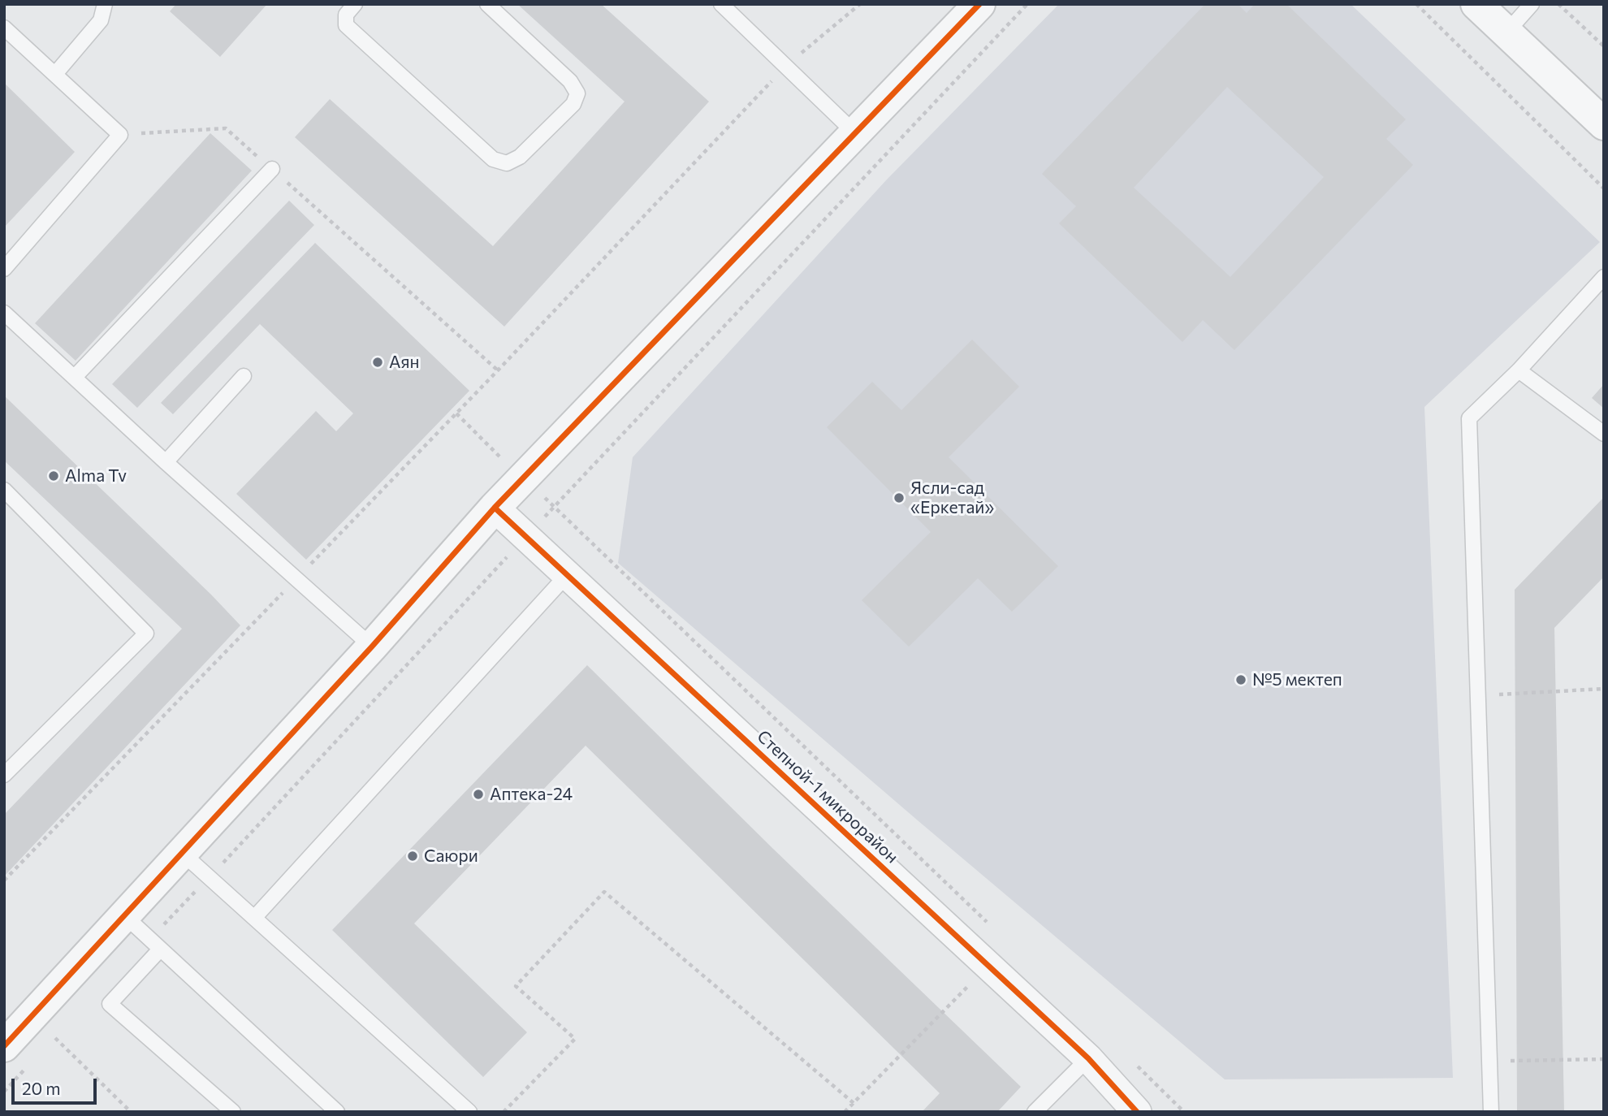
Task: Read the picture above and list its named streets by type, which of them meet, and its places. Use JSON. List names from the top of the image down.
{
  "streets": {
    "street": ["Степной-1 микрорайон"]
  },
  "places": [
    "Аян",
    "Alma Tv",
    "Ясли-сад «Еркетай»",
    "№5 мектеп",
    "Аптека-24",
    "Саюри"
  ],
  "scale_bar": "20 m"
}
